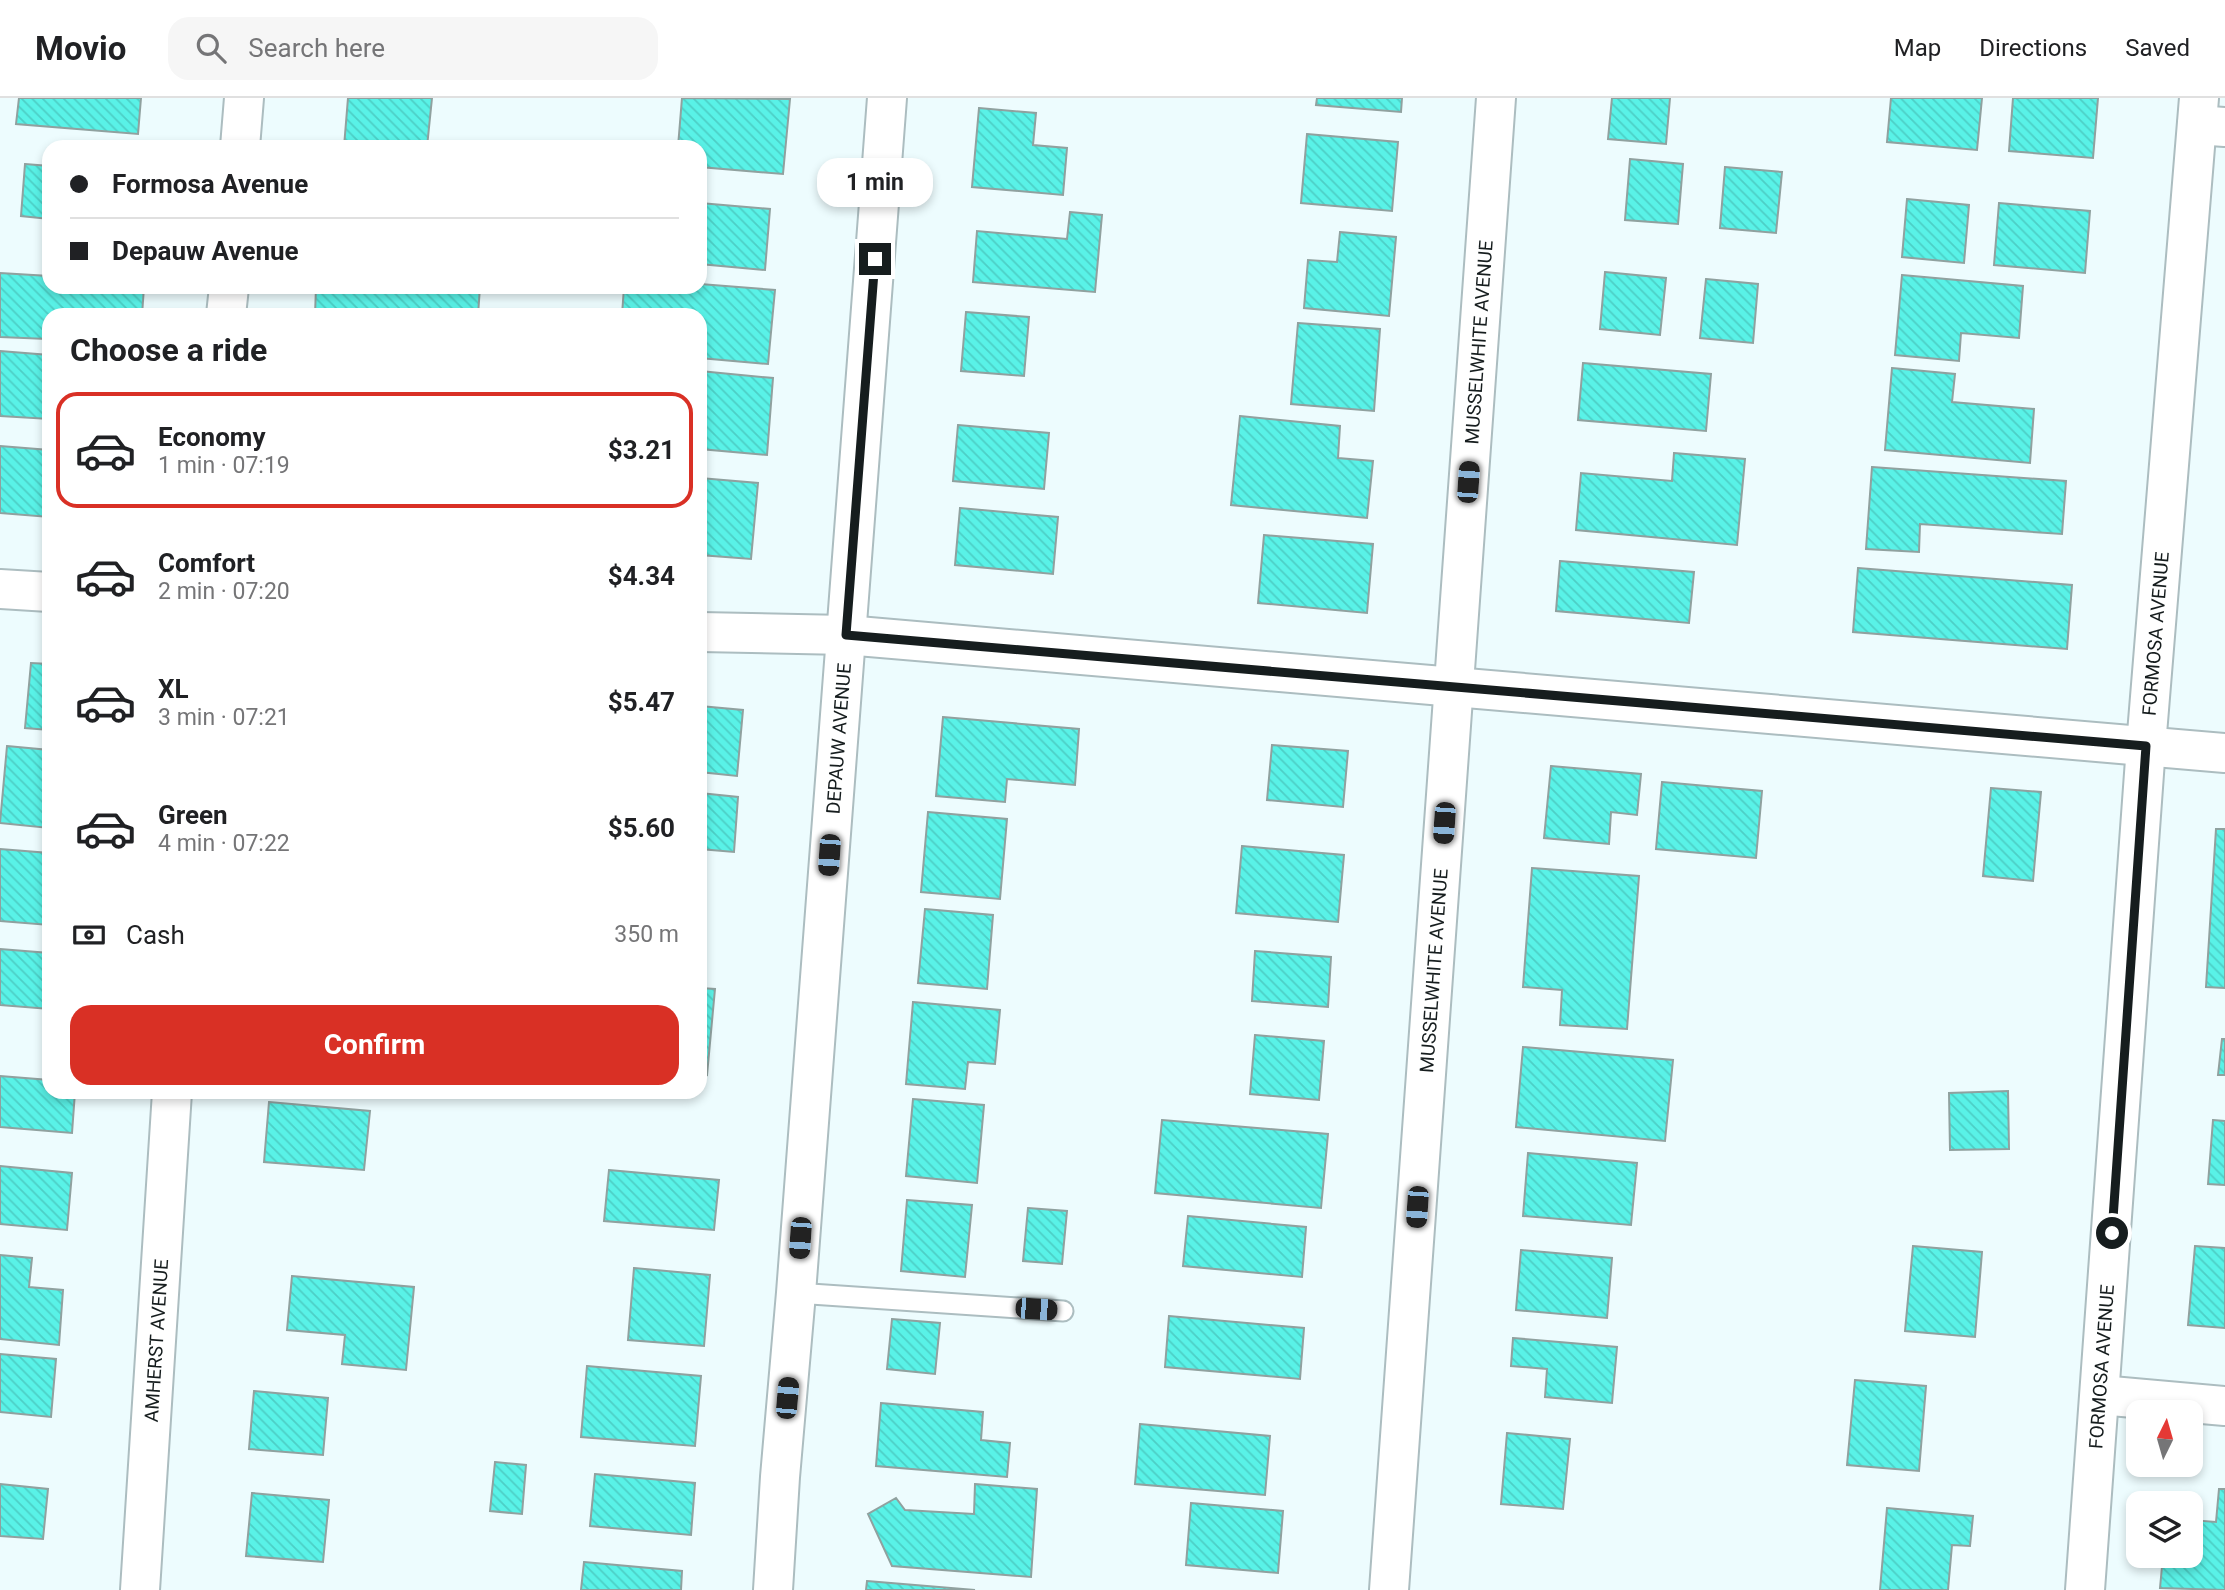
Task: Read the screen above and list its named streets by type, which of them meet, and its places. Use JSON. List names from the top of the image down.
{
  "streets": {
    "street": [
      "MUSSELWHITE AVENUE",
      "FORMOSA AVENUE",
      "DEPAUW AVENUE",
      "AMHERST AVENUE"
    ]
  },
  "north": "top",
  "page": {
    "header": "Movio",
    "search": "Search here",
    "nav": ["Map", "Directions", "Saved"],
    "banner": ["Formosa Avenue", "Depauw Avenue"],
    "bubble": "1 min",
    "heading": "Choose a ride",
    "list": [
      {
        "name": "Economy",
        "note": "1 min · 07:19",
        "value": "$3.21"
      },
      {
        "name": "Comfort",
        "note": "2 min · 07:20",
        "value": "$4.34"
      },
      {
        "name": "XL",
        "note": "3 min · 07:21",
        "value": "$5.47"
      },
      {
        "name": "Green",
        "note": "4 min · 07:22",
        "value": "$5.60"
      }
    ],
    "pay": ["Cash", "350 m"],
    "buttons": "Confirm"
  }
}
